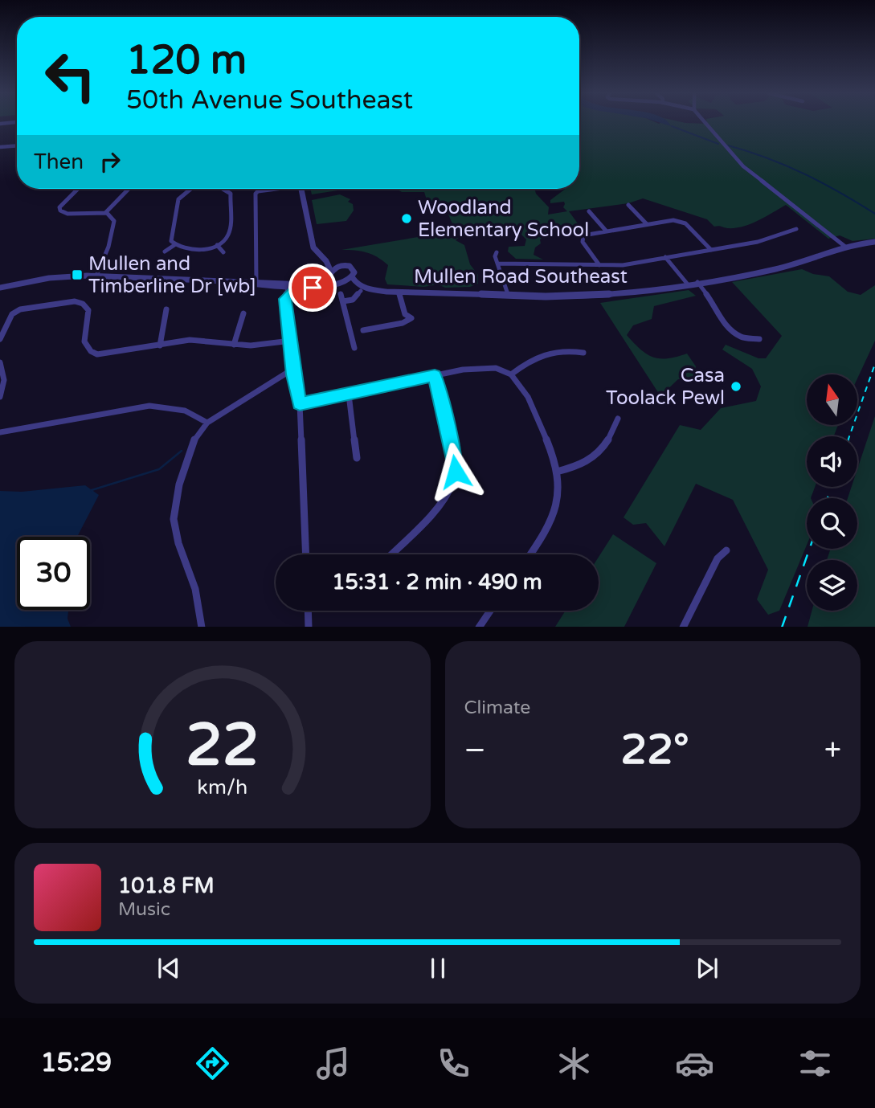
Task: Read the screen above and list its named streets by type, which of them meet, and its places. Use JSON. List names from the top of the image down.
{
  "streets": {
    "street": ["Mullen Road Southeast"]
  },
  "places": {
    "other": ["Woodland Elementary School", "Casa Toolack Pewl"],
    "transit": ["Mullen and Timberline Dr [wb]"]
  },
  "north": "top",
  "page": {
    "turn": ["120 m", "50th Avenue Southeast"],
    "then": "Then",
    "limit": "30",
    "trip": "15:31 · 2 min · 490 m",
    "tile": "Climate",
    "heat": ["−", "22°", "+"],
    "song": ["101.8 FM", "Music"],
    "tabs": "15:29",
    "gauge": ["22", "km/h"]
  }
}
